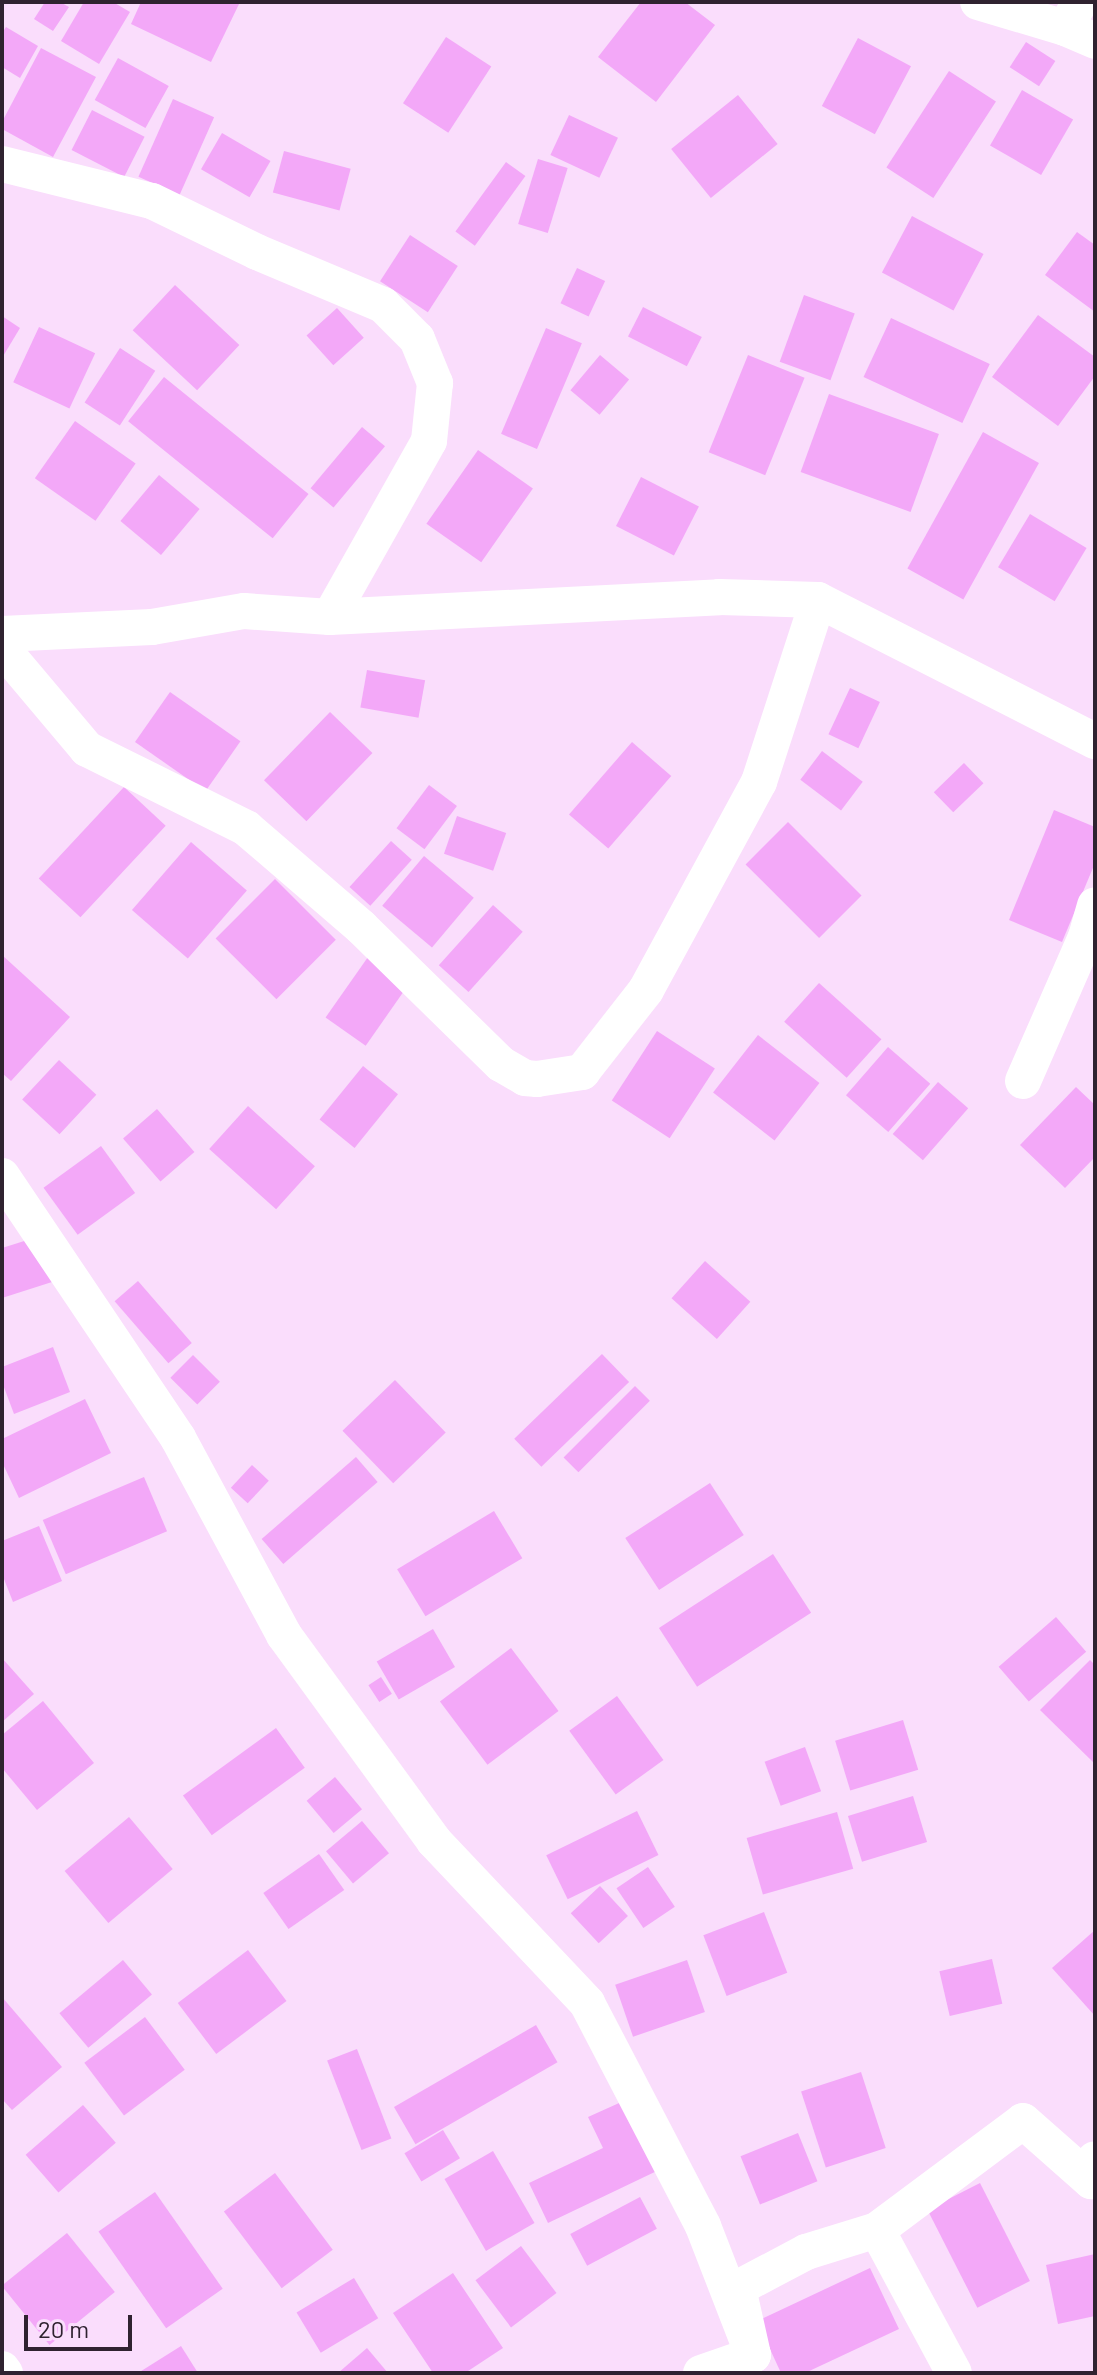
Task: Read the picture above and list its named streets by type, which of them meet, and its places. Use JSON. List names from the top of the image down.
{
  "scale_bar": "20 m"
}
